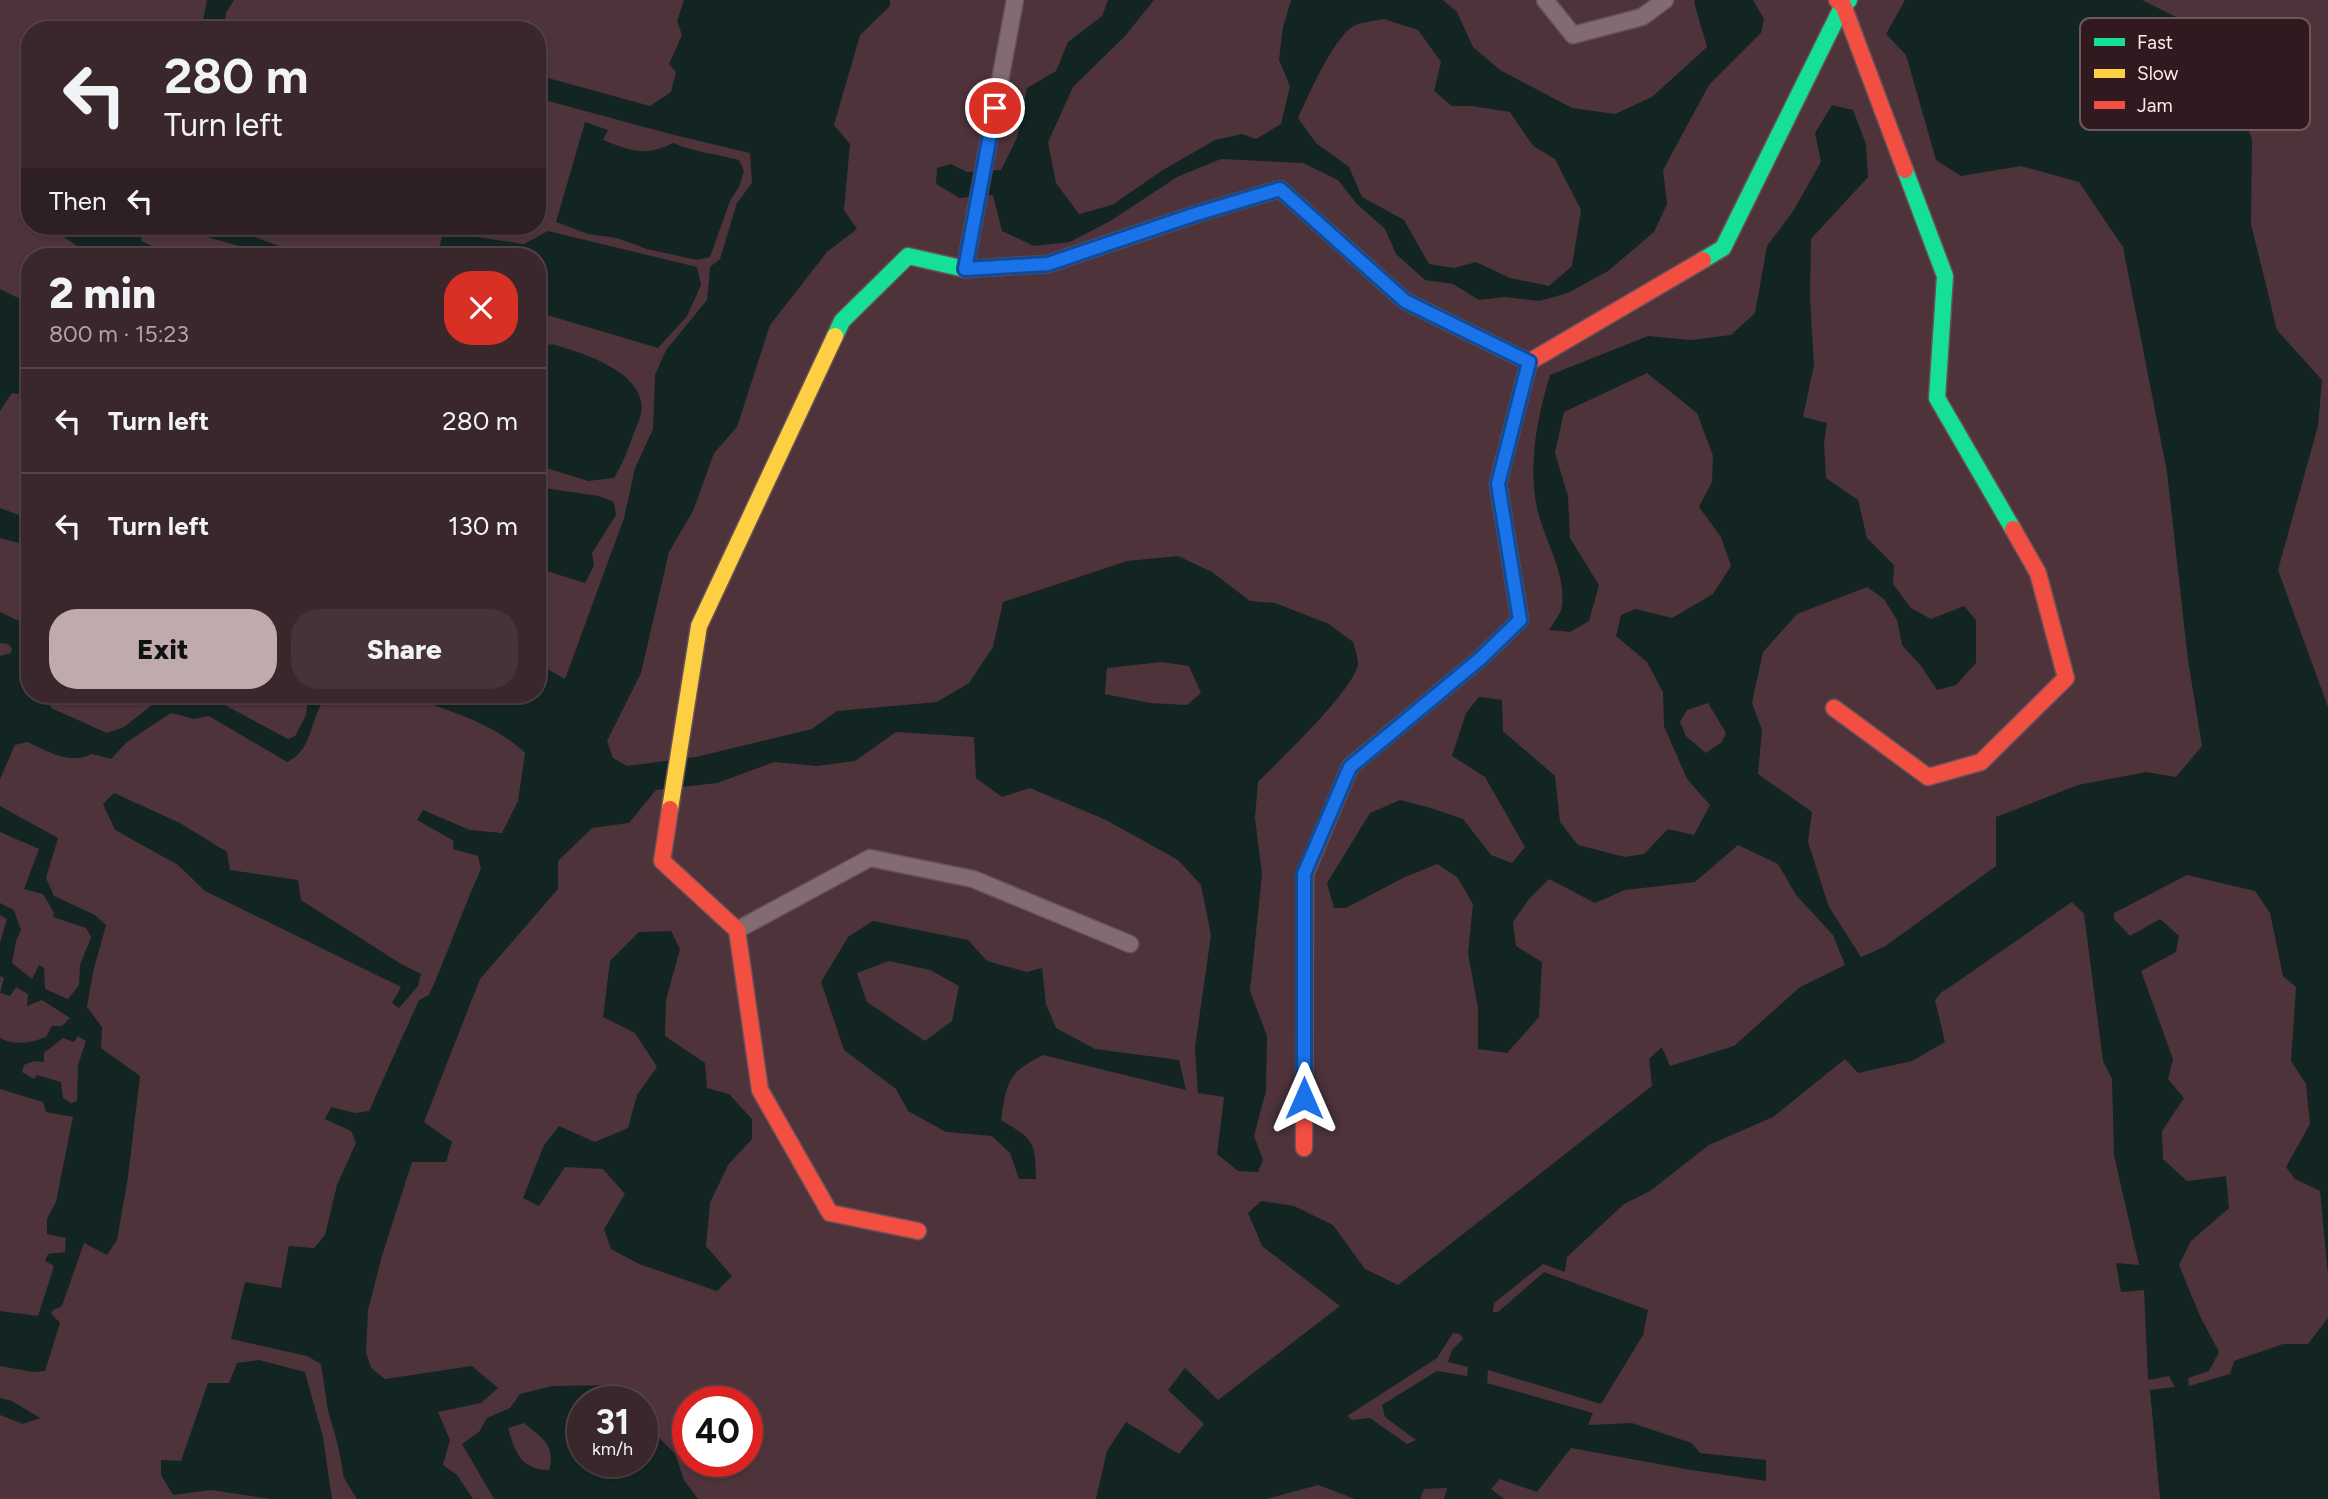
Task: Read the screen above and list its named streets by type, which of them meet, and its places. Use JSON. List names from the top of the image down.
{
  "legend": ["Fast", "Slow", "Jam"],
  "page": {
    "turn": ["280 m", "Turn left"],
    "then": "Then",
    "heading": ["2 min", "800 m · 15:23"],
    "list": [
      {
        "name": "Turn left",
        "value": "280 m"
      },
      {
        "name": "Turn left",
        "value": "130 m"
      }
    ],
    "buttons": ["Exit", "Share"],
    "speed": "31 km/h",
    "limit": "40"
  }
}
